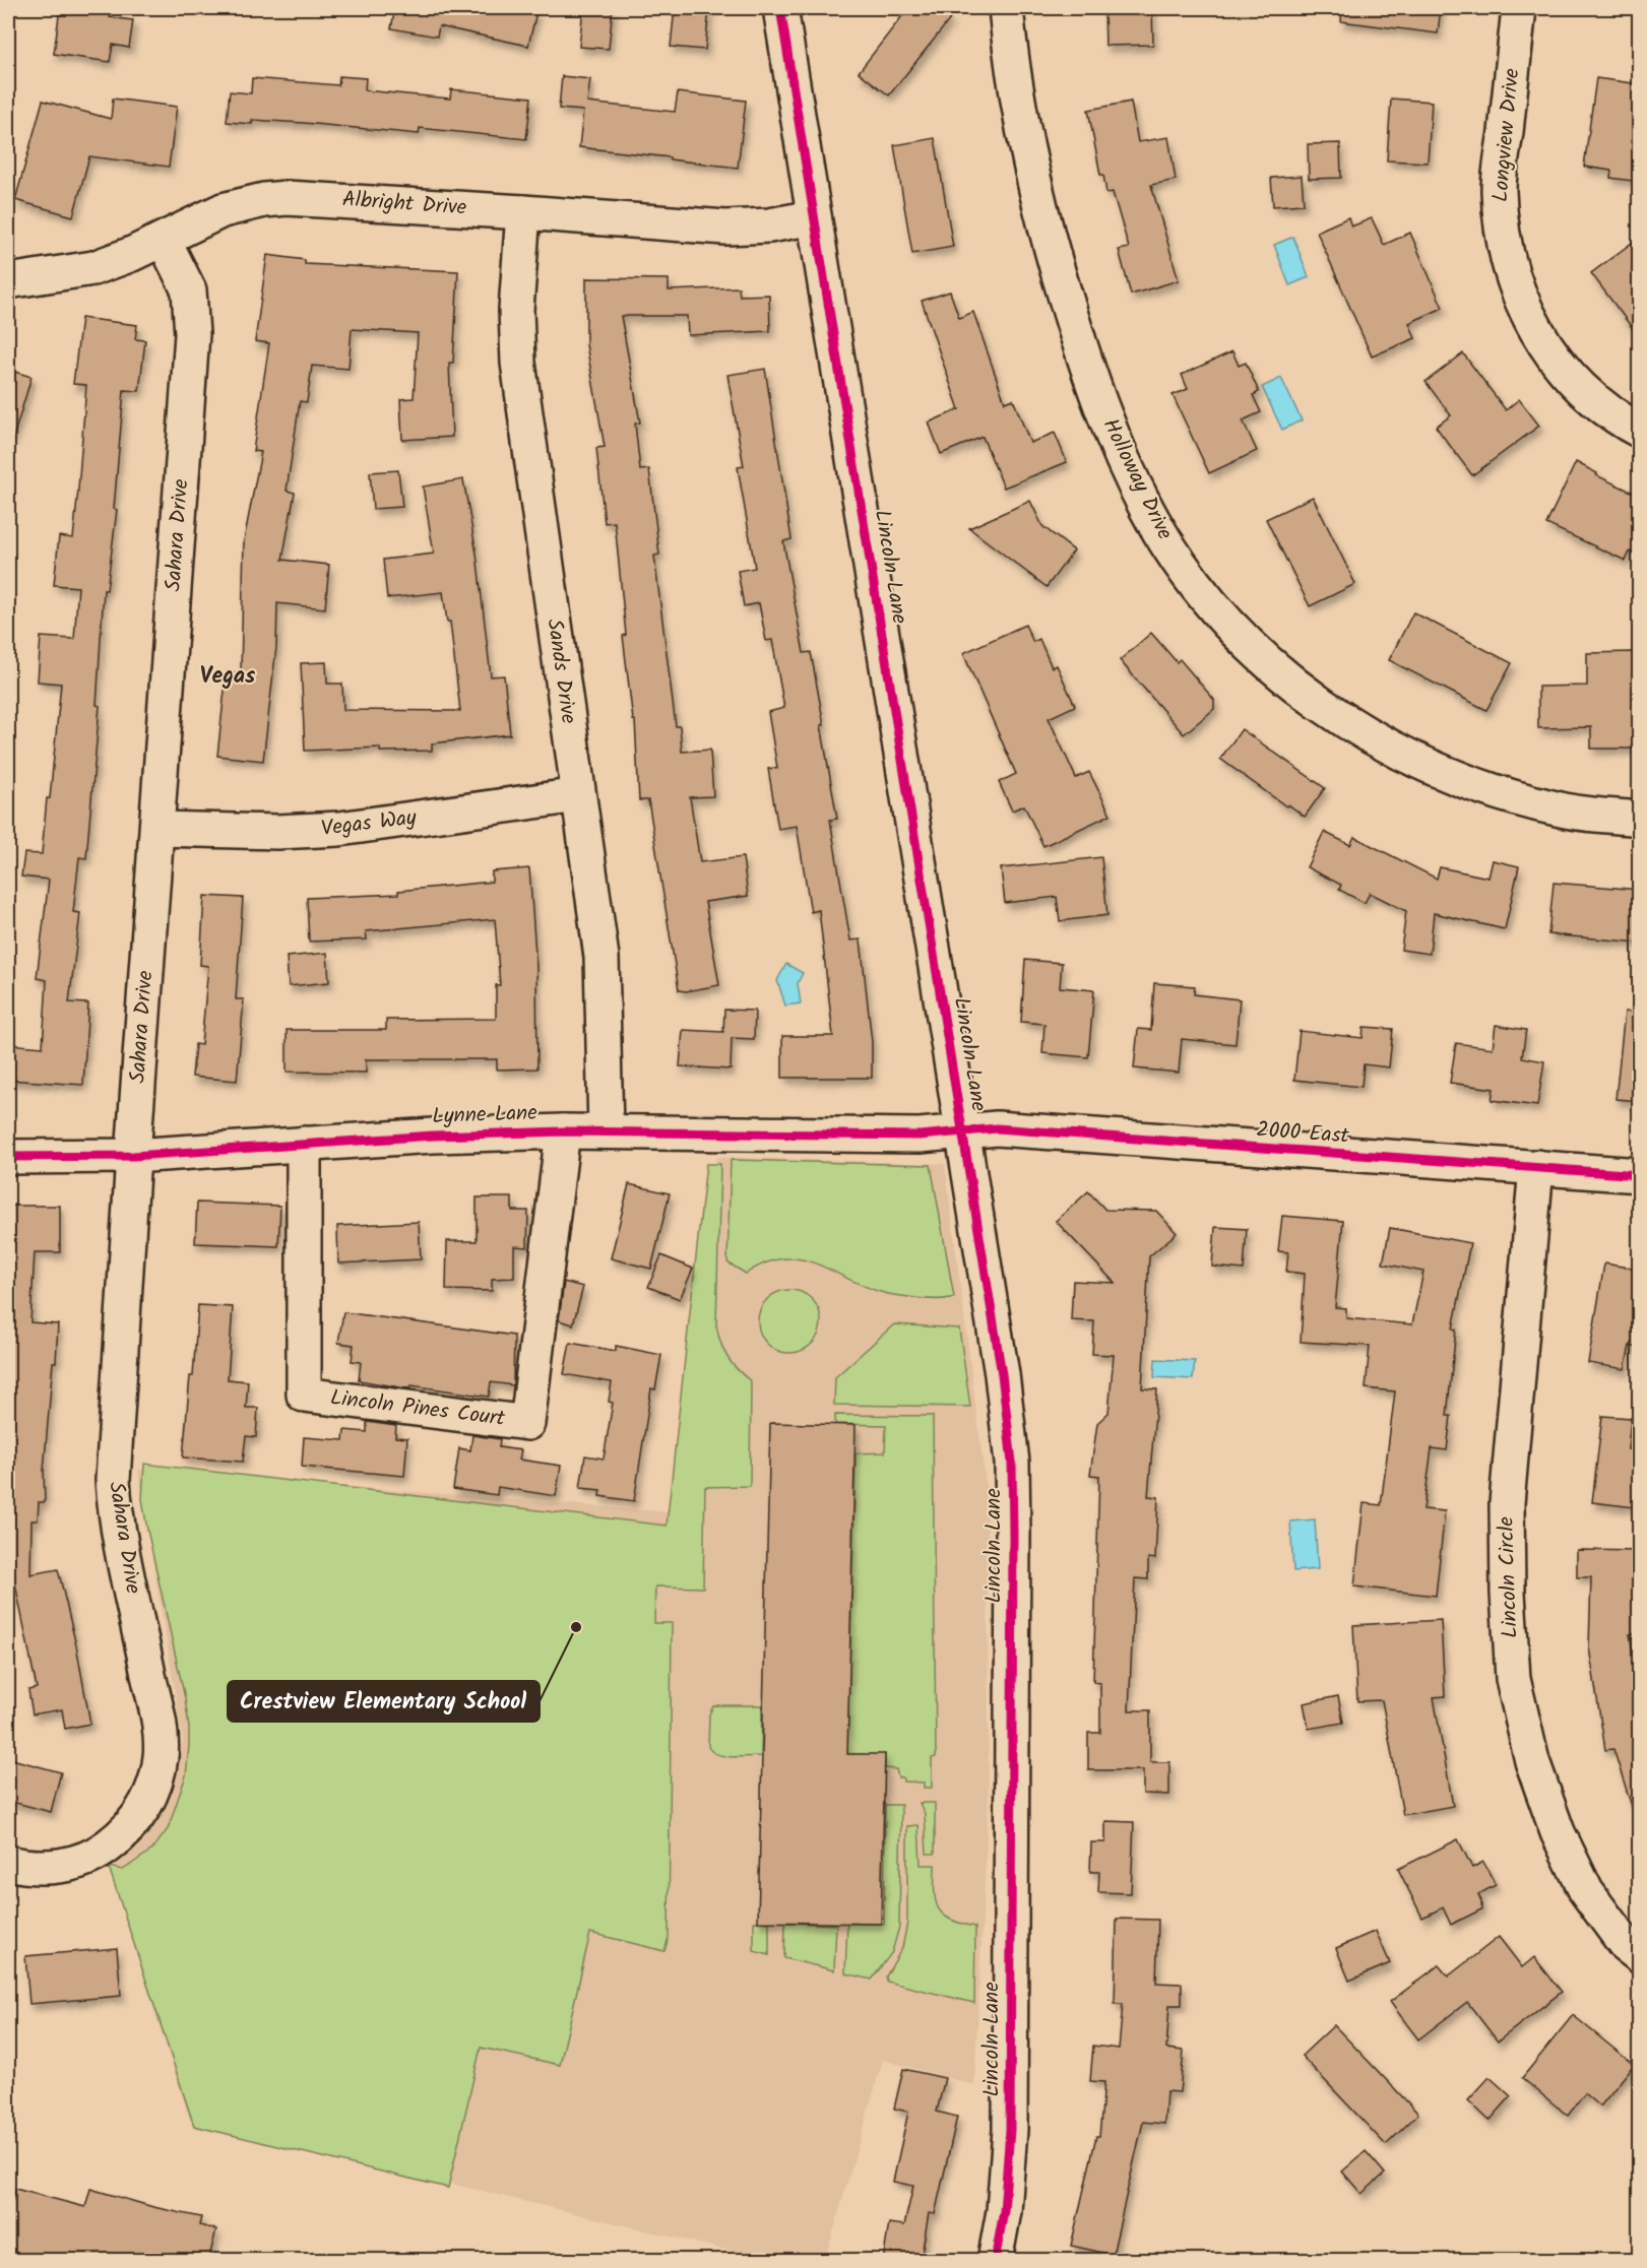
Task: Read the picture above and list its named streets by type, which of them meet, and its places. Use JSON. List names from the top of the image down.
{
  "streets": {
    "street": [
      "Longview Drive",
      "Albright Drive",
      "Holloway Drive",
      "Sahara Drive",
      "Lincoln Lane",
      "Sands Drive",
      "Vegas Way",
      "Lynne Lane",
      "2000 East",
      "Lincoln Pines Court",
      "Lincoln Circle"
    ]
  },
  "crossings": [
    ["Albright Drive", "Sahara Drive"],
    ["Albright Drive", "Lincoln Lane"],
    ["Albright Drive", "Sands Drive"],
    ["Sahara Drive", "Vegas Way"],
    ["Sahara Drive", "Lynne Lane"],
    ["Lincoln Lane", "Lynne Lane"],
    ["Lincoln Lane", "2000 East"],
    ["Sands Drive", "Vegas Way"],
    ["Sands Drive", "Lynne Lane"],
    ["Lynne Lane", "2000 East"],
    ["Lynne Lane", "Lincoln Pines Court"],
    ["2000 East", "Lincoln Circle"]
  ],
  "districts": ["Vegas"],
  "places": ["Crestview Elementary School"]
}
